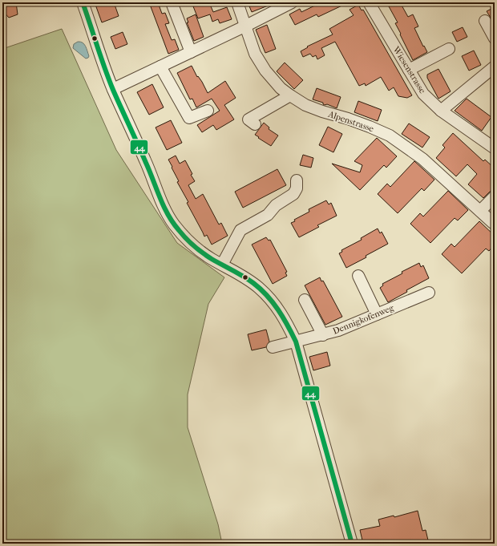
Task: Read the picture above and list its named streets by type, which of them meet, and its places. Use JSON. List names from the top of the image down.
{
  "streets": {
    "street": ["Wiesenstrasse", "Alpenstrasse", "Dennigkofenweg"]
  },
  "lines": ["transit line 44"]
}
